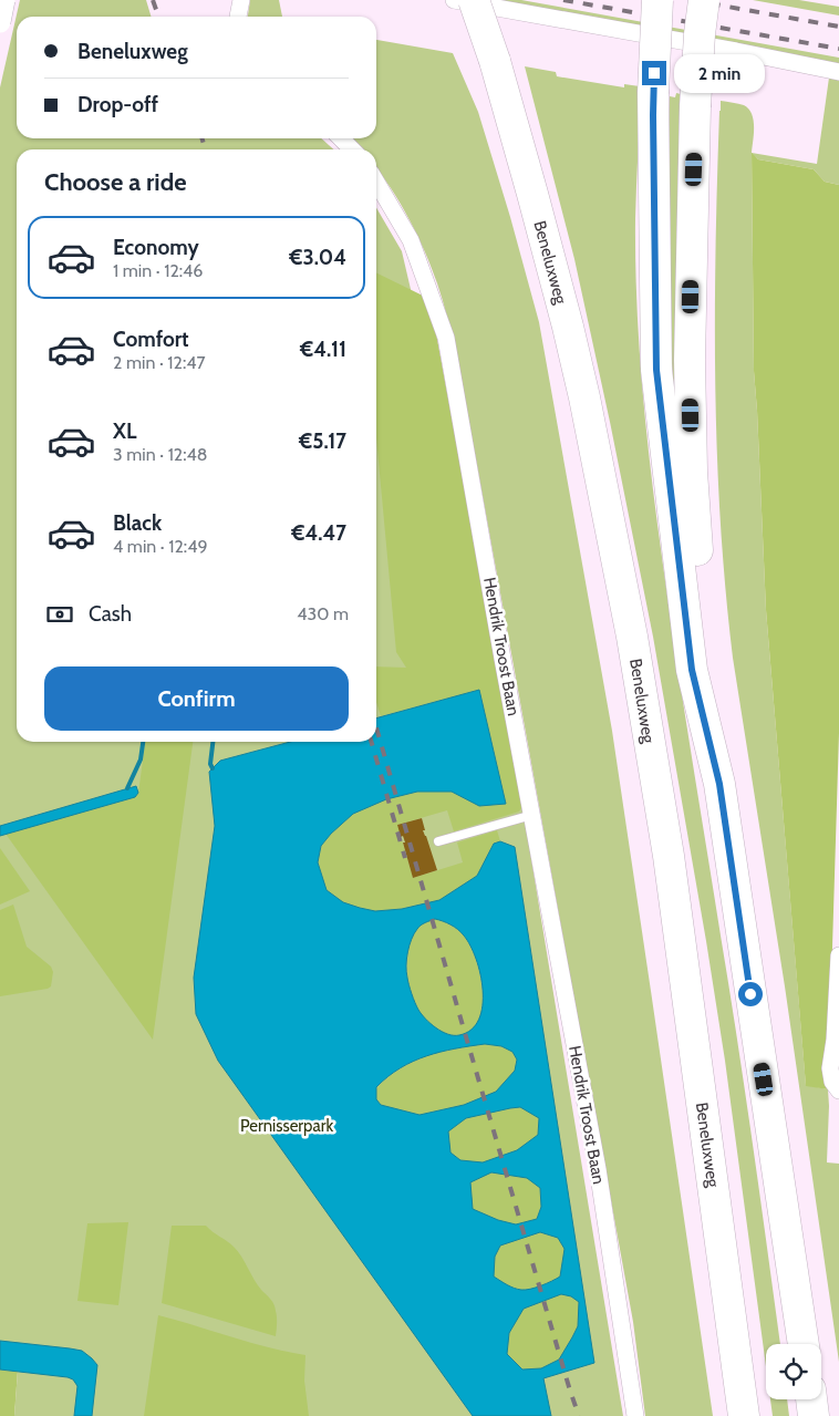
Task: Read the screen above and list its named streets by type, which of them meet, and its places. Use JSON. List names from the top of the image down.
{
  "streets": {
    "highway": ["Beneluxweg"],
    "street": ["Hendrik Troost Baan"]
  },
  "parks": ["Pernisserpark"],
  "page": {
    "banner": ["Beneluxweg", "Drop-off"],
    "bubble": "2 min",
    "heading": "Choose a ride",
    "list": [
      {
        "name": "Economy",
        "note": "1 min · 12:46",
        "value": "€3.04"
      },
      {
        "name": "Comfort",
        "note": "2 min · 12:47",
        "value": "€4.11"
      },
      {
        "name": "XL",
        "note": "3 min · 12:48",
        "value": "€5.17"
      },
      {
        "name": "Black",
        "note": "4 min · 12:49",
        "value": "€4.47"
      }
    ],
    "pay": ["Cash", "430 m"],
    "buttons": "Confirm"
  }
}
